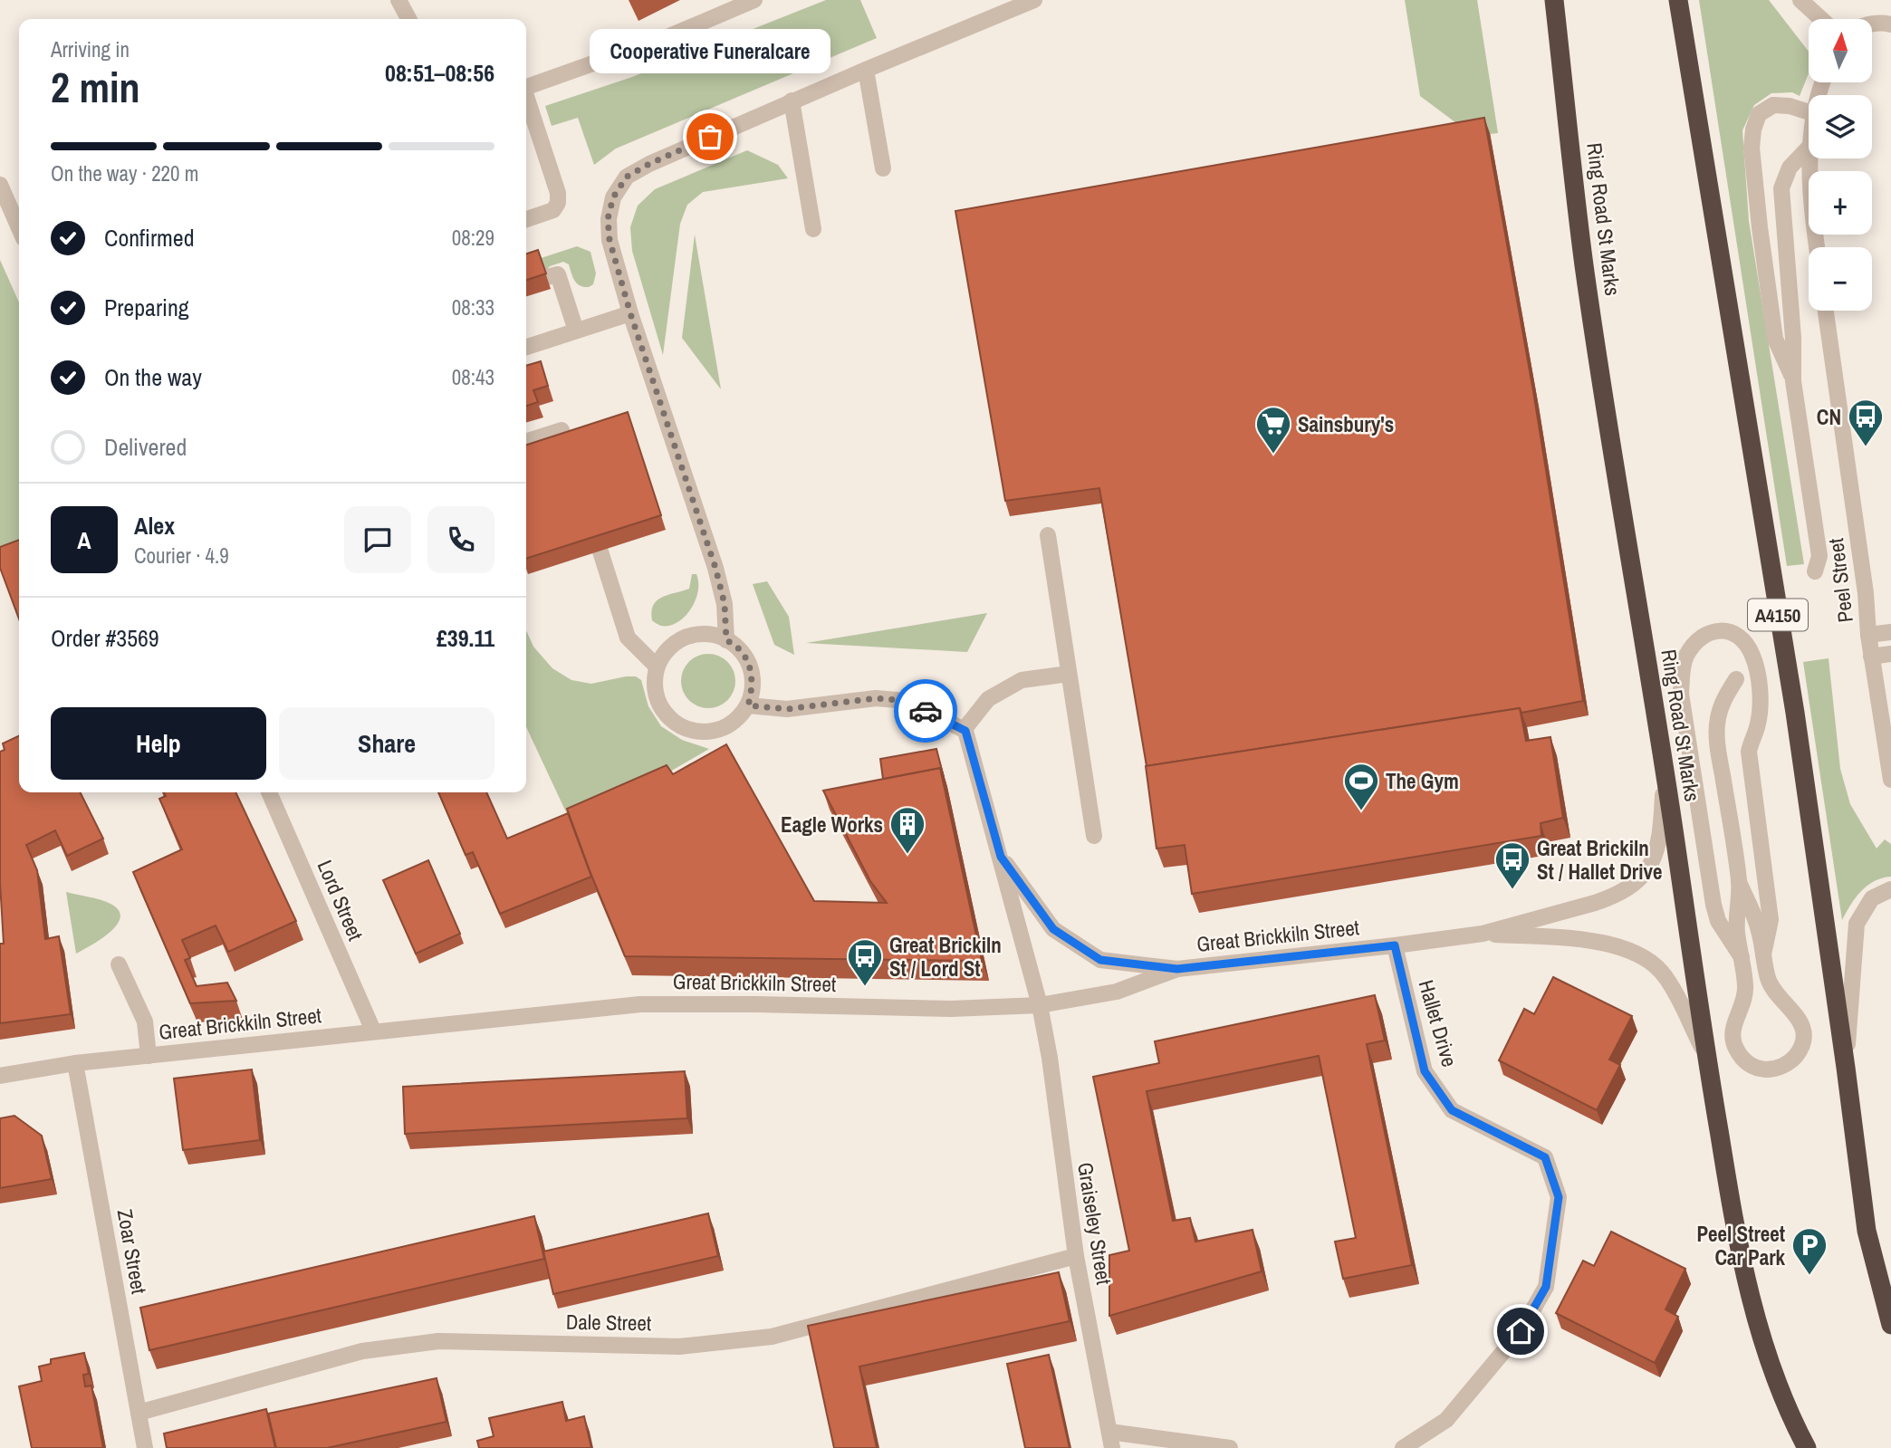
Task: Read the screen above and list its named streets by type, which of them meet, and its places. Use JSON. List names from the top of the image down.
{
  "streets": {
    "highway": ["Ring Road St Marks", "A4150"],
    "street": [
      "Peel Street",
      "Lord Street",
      "Great Brickkiln Street",
      "Hallet Drive",
      "Graiseley Street",
      "Zoar Street",
      "Dale Street"
    ]
  },
  "crossings": [
    ["Ring Road St Marks", "Great Brickkiln Street"],
    ["Lord Street", "Great Brickkiln Street"],
    ["Great Brickkiln Street", "Hallet Drive"],
    ["Great Brickkiln Street", "Graiseley Street"],
    ["Great Brickkiln Street", "Zoar Street"],
    ["Graiseley Street", "Dale Street"],
    ["Zoar Street", "Dale Street"]
  ],
  "places": {
    "other": ["Cooperative Funeralcare"],
    "bus stop": ["CN", "Great Brickiln St / Hallet Drive", "Great Brickiln St / Lord St"],
    "supermarket": ["Sainsbury's"],
    "sports": ["The Gym"],
    "building": ["Eagle Works"],
    "parking": ["Peel Street Car Park"]
  },
  "north": "top",
  "page": {
    "map_buttons": ["+", "−"],
    "heading": ["2 min", "Arriving in", "08:51–08:56"],
    "panel": [
      "Alex",
      "Courier · 4.9",
      "Order #3569",
      "£39.11"
    ],
    "bubble": "Cooperative Funeralcare",
    "bar": "On the way · 220 m",
    "list": [
      ["Confirmed", "08:29"],
      ["Preparing", "08:33"],
      ["On the way", "08:43"],
      "Delivered"
    ],
    "round": "A",
    "buttons": ["Help", "Share"]
  }
}
